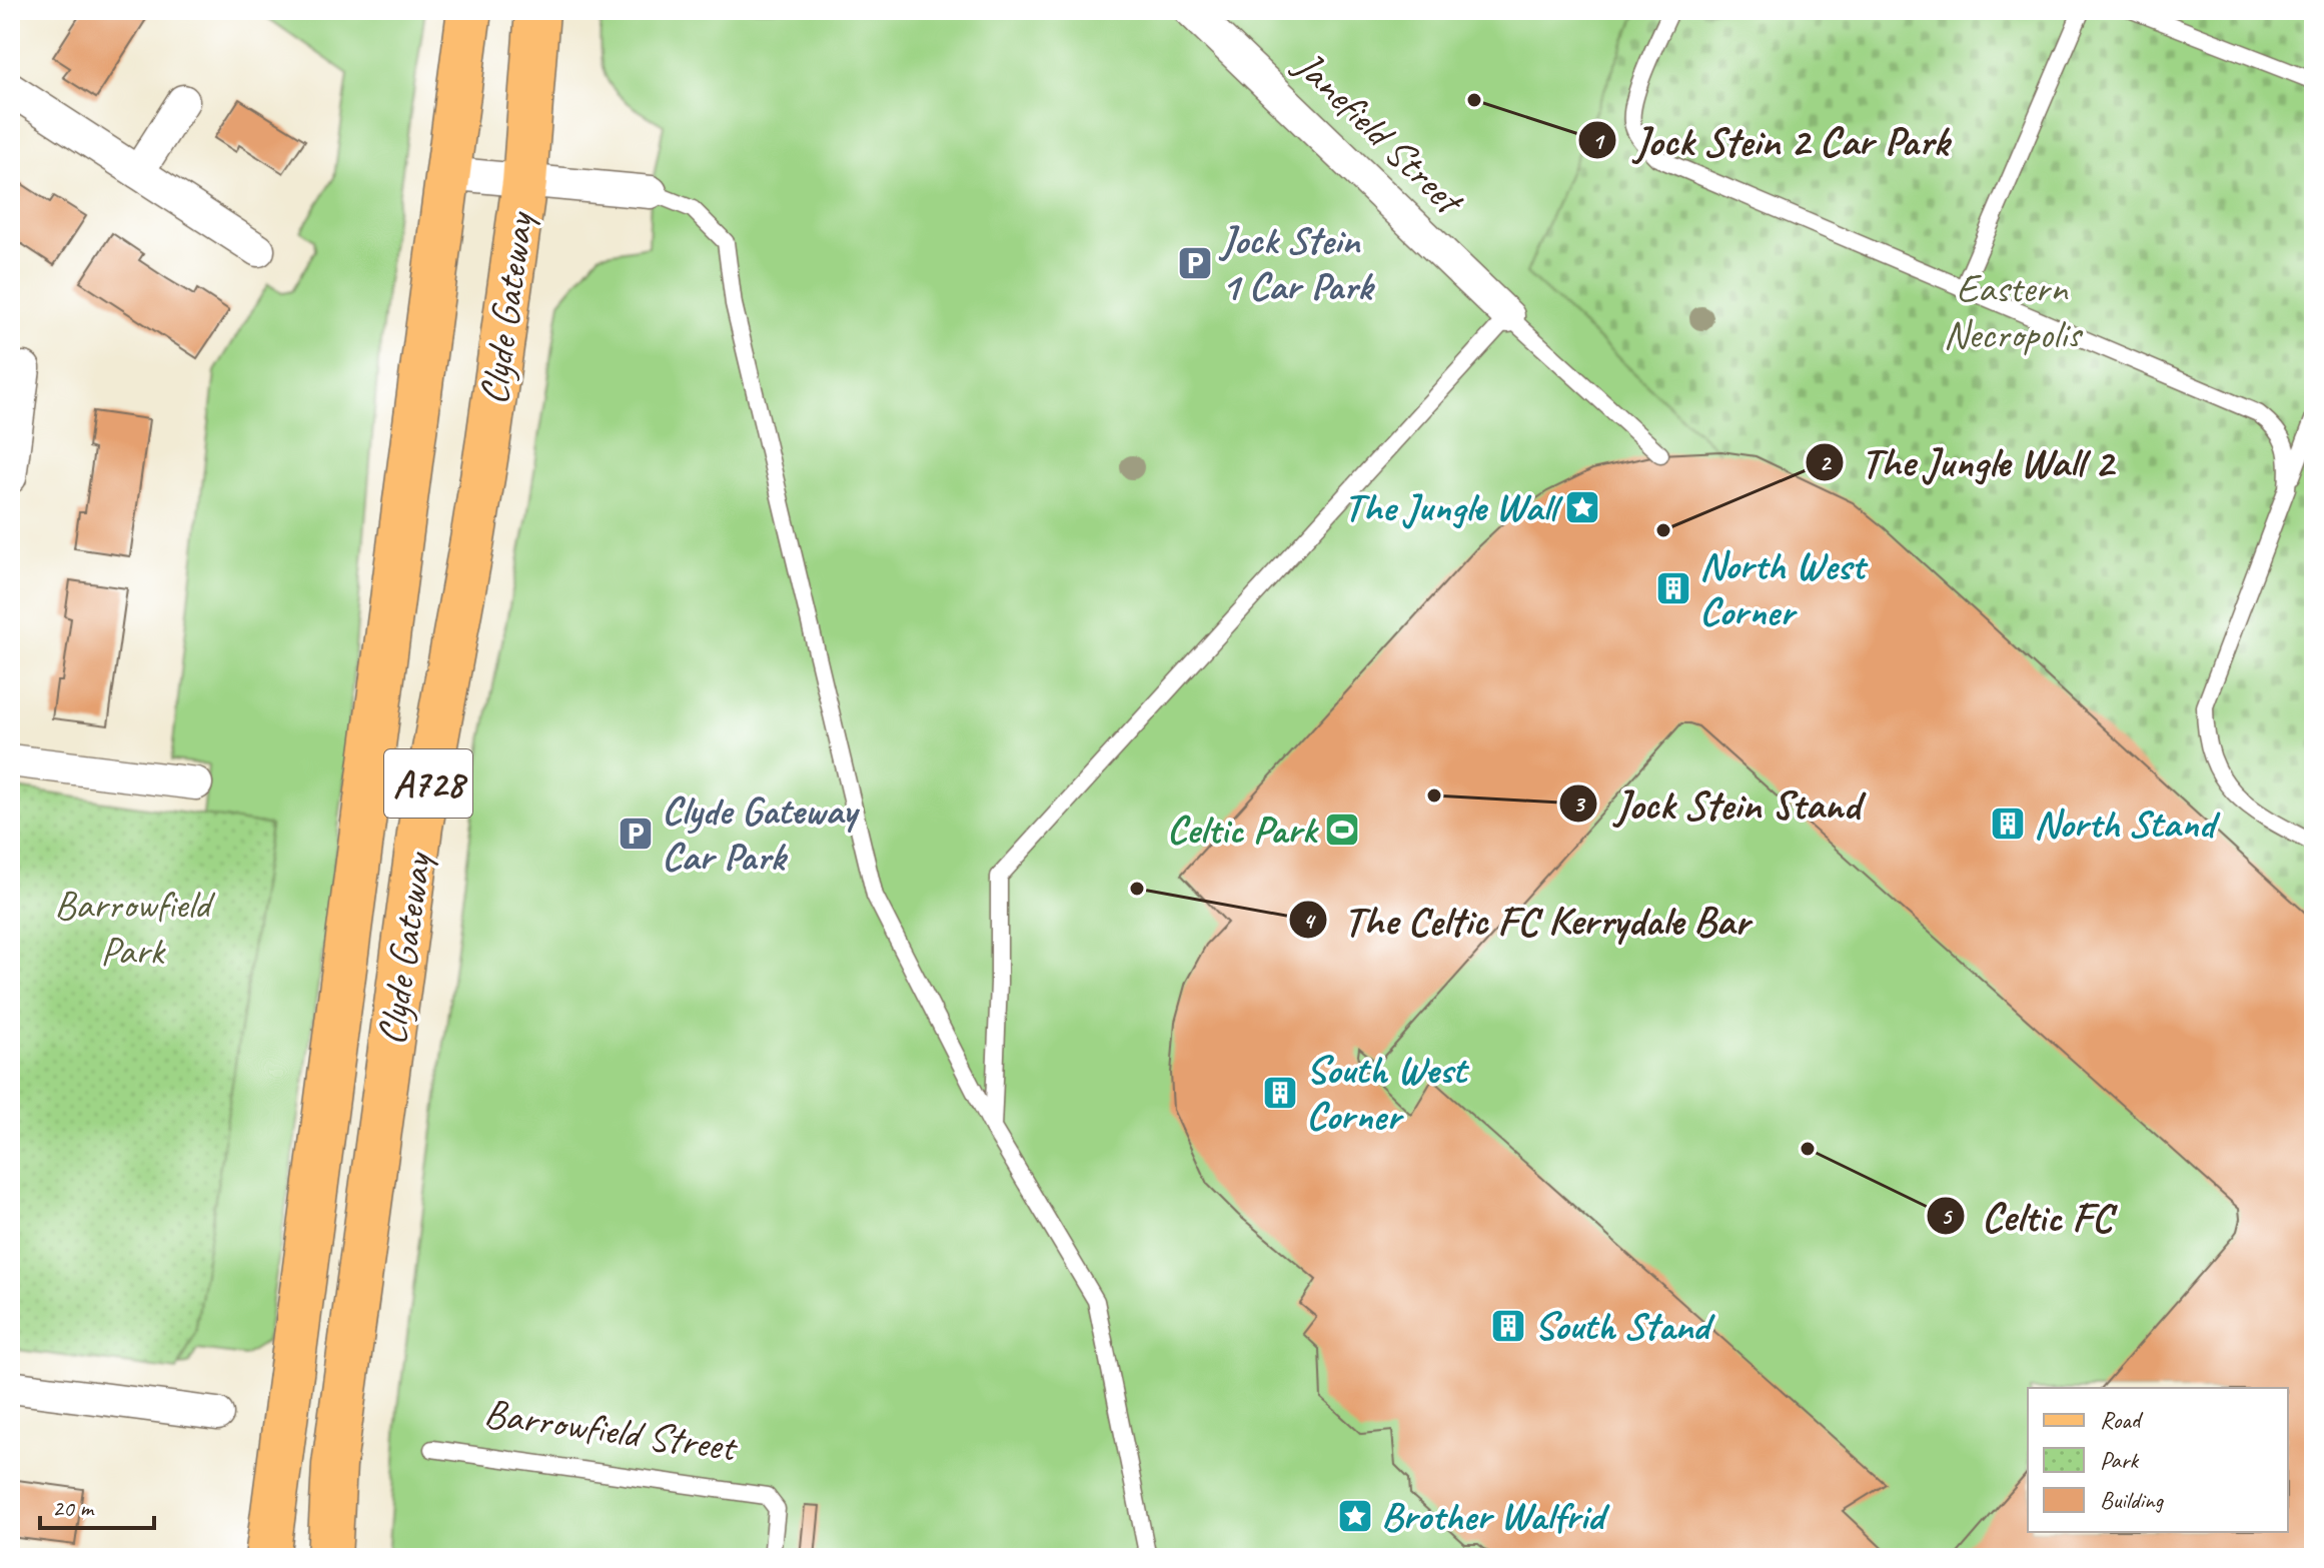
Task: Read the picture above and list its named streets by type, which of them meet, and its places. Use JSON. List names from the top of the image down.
{
  "streets": {
    "main road": ["Clyde Gateway", "A728"],
    "street": ["Janefield Street"],
    "lane": ["Barrowfield Street"]
  },
  "parks": ["Eastern Necropolis", "Barrowfield Park"],
  "places": {
    "other": [
      "Jock Stein 2 Car Park",
      "The Jungle Wall 2",
      "Jock Stein Stand",
      "The Celtic FC Kerrydale Bar",
      "Celtic FC"
    ],
    "parking": ["Jock Stein 1 Car Park", "Clyde Gateway Car Park"],
    "place": ["The Jungle Wall", "Brother Walfrid"],
    "building": [
      "North West Corner",
      "North Stand",
      "South West Corner",
      "South Stand"
    ],
    "sports": ["Celtic Park"]
  },
  "legend": ["Road", "Park", "Building"],
  "scale_bar": "20 m"
}
